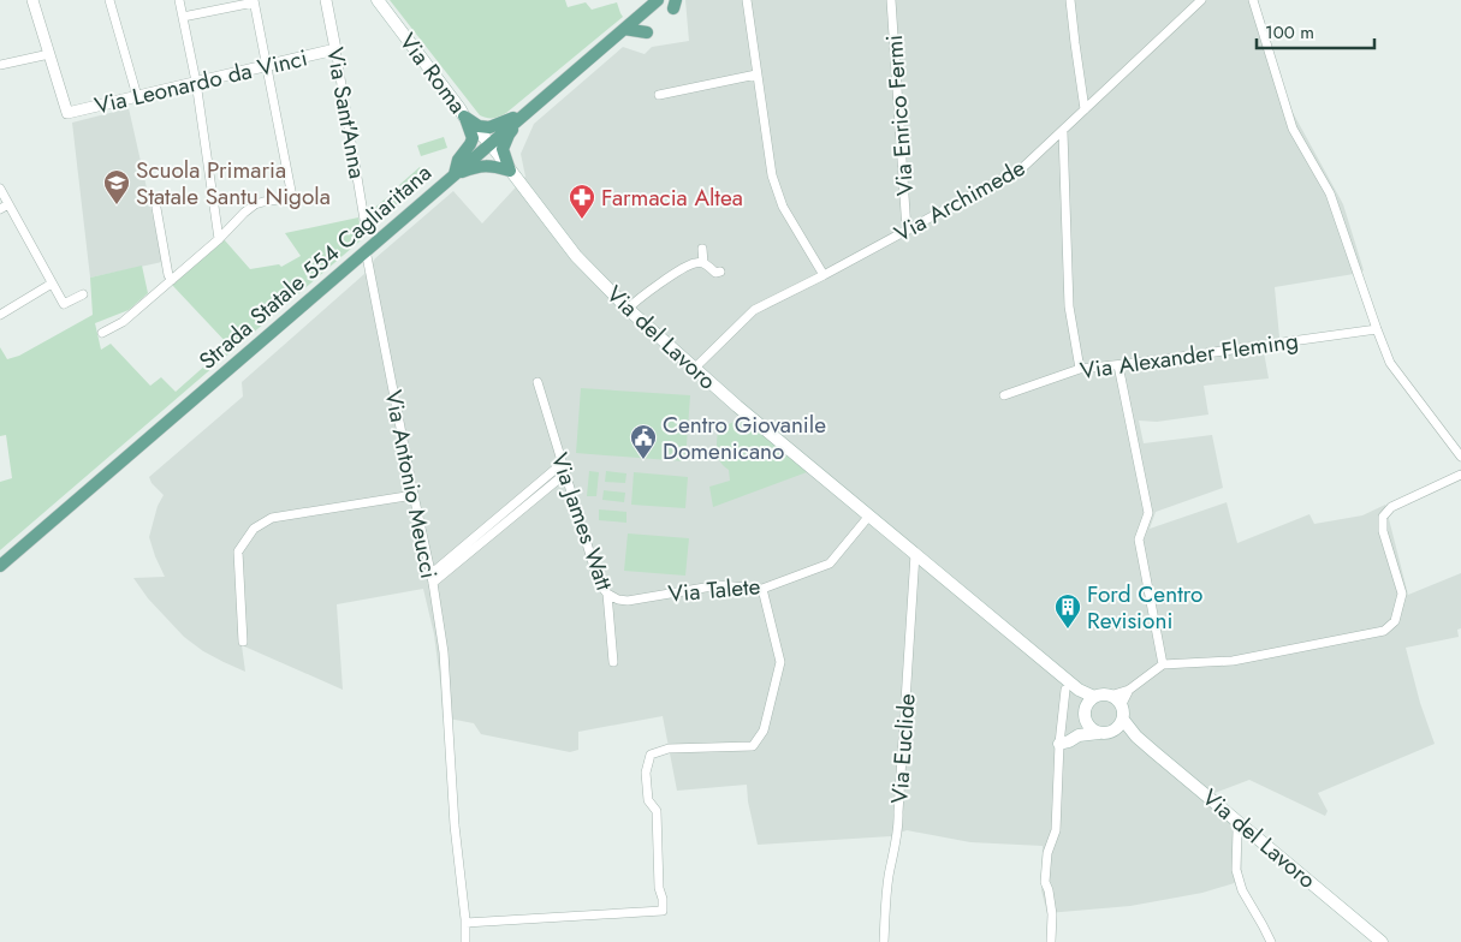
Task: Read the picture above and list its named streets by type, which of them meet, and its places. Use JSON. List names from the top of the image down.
{
  "streets": {
    "main road": ["Via Roma", "Strada Statale 554 Cagliaritana", "Via del Lavoro"],
    "street": [
      "Via Leonardo da Vinci",
      "Via Sant'Anna",
      "Via Enrico Fermi",
      "Via Archimede",
      "Via Alexander Fleming",
      "Via Antonio Meucci",
      "Via James Watt",
      "Via Talete",
      "Via Euclide"
    ]
  },
  "crossings": [
    ["Via Roma", "Strada Statale 554 Cagliaritana"],
    ["Via Roma", "Via del Lavoro"],
    ["Via Leonardo da Vinci", "Via Sant'Anna"],
    ["Via Enrico Fermi", "Via Archimede"],
    ["Via Archimede", "Via del Lavoro"],
    ["Strada Statale 554 Cagliaritana", "Via del Lavoro"],
    ["Strada Statale 554 Cagliaritana", "Via Antonio Meucci"],
    ["Via del Lavoro", "Via Talete"],
    ["Via del Lavoro", "Via Euclide"],
    ["Via James Watt", "Via Talete"]
  ],
  "places": {
    "school or university": ["Scuola Primaria Statale Santu Nigola"],
    "pharmacy": ["Farmacia Altea"],
    "public building": ["Centro Giovanile Domenicano"],
    "building": ["Ford Centro Revisioni"]
  },
  "scale_bar": "100 m"
}
